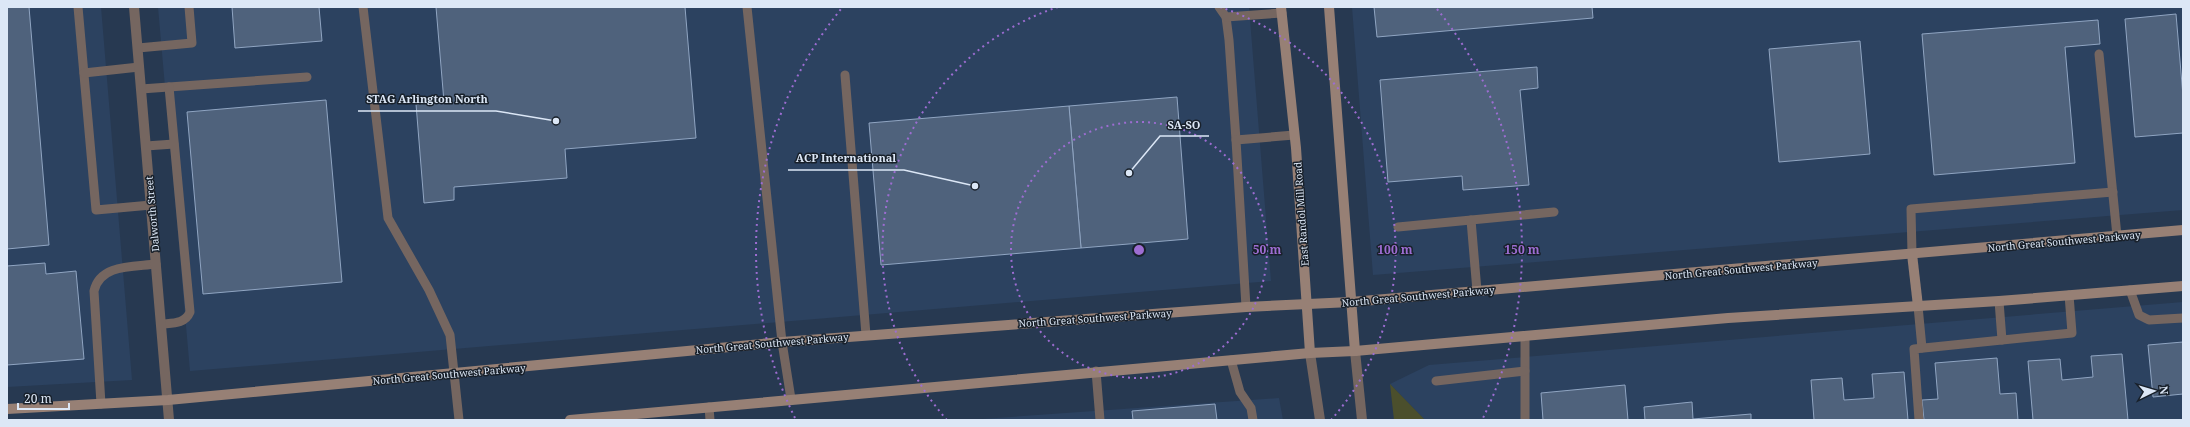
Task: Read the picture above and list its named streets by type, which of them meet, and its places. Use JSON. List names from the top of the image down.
{
  "streets": {
    "main road": ["East Randol Mill Road", "North Great Southwest Parkway"],
    "street": ["Dalworth Street"]
  },
  "crossings": [
    ["Dalworth Street", "North Great Southwest Parkway"],
    ["East Randol Mill Road", "North Great Southwest Parkway"]
  ],
  "places": ["STAG Arlington North", "SA-SO", "ACP International"],
  "scale_bar": "20 m",
  "north": "right",
  "rings": ["50 m", "100 m", "150 m"]
}
